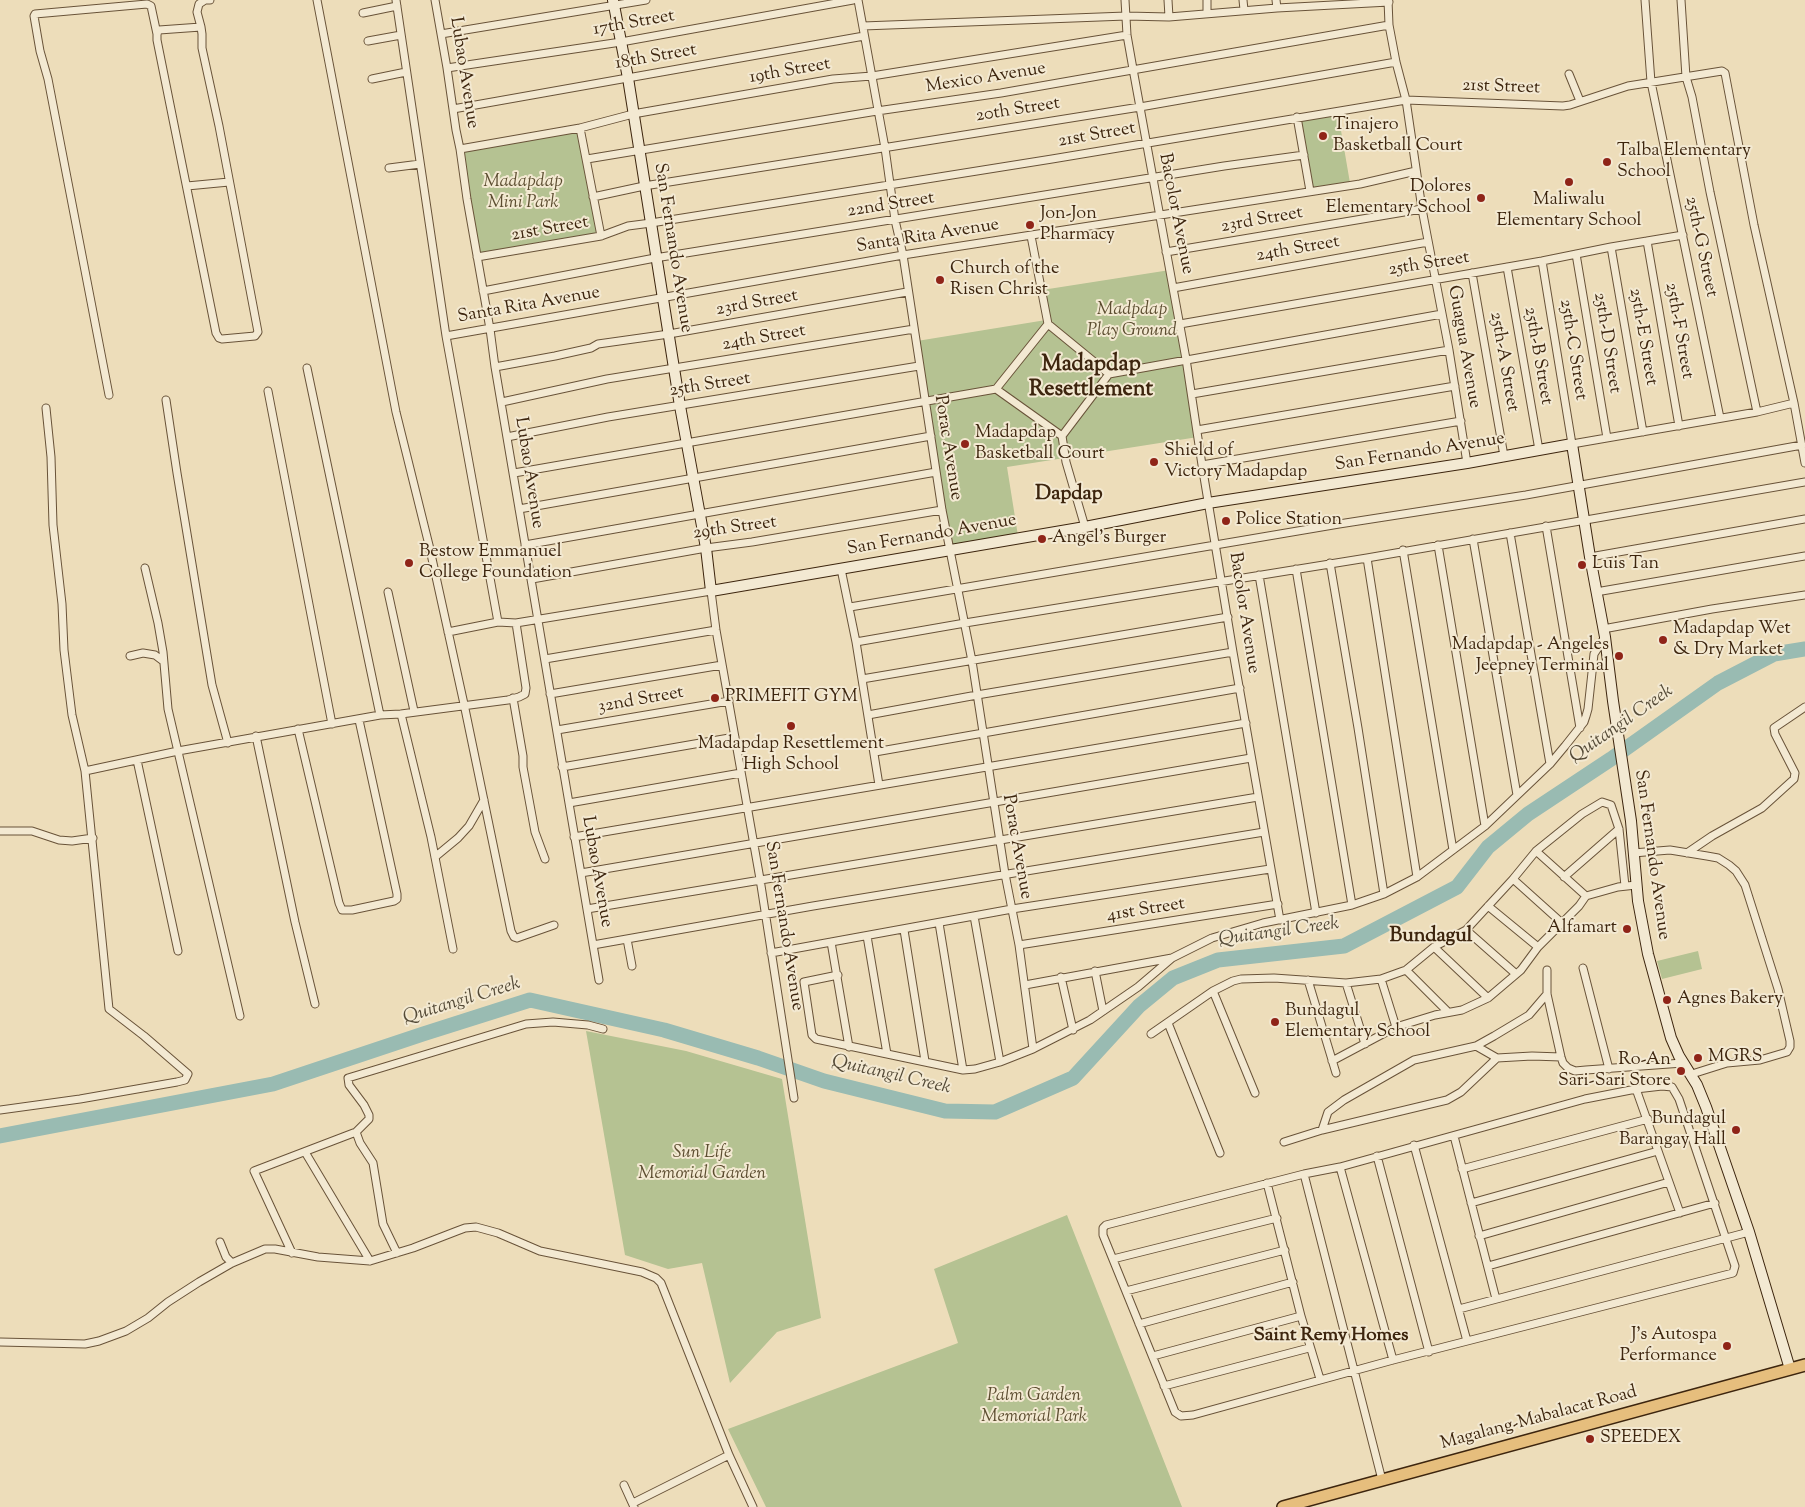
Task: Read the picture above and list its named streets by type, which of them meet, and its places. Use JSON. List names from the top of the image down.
{
  "streets": {
    "main road": ["San Fernando Avenue", "Magalang-Mabalacat Road"],
    "street": [
      "17th Street",
      "18th Street",
      "19th Street",
      "Lubao Avenue",
      "Mexico Avenue",
      "21st Street",
      "20th Street",
      "22nd Street",
      "Bacolor Avenue",
      "23rd Street",
      "Santa Rita Avenue",
      "25th-G Street",
      "24th Street",
      "25th Street",
      "25th-F Street",
      "25th-E Street",
      "25th-D Street",
      "Guagua Avenue",
      "25th-C Street",
      "25th-B Street",
      "25th-A Street",
      "Porac Avenue",
      "29th Street",
      "32nd Street",
      "41st Street"
    ]
  },
  "crossings": [
    ["17th Street", "Lubao Avenue"],
    ["17th Street", "San Fernando Avenue"],
    ["18th Street", "Lubao Avenue"],
    ["18th Street", "San Fernando Avenue"],
    ["18th Street", "Porac Avenue"],
    ["19th Street", "Lubao Avenue"],
    ["19th Street", "Bacolor Avenue"],
    ["19th Street", "San Fernando Avenue"],
    ["19th Street", "Porac Avenue"],
    ["Lubao Avenue", "21st Street"],
    ["Lubao Avenue", "22nd Street"],
    ["Lubao Avenue", "23rd Street"],
    ["Lubao Avenue", "Santa Rita Avenue"],
    ["Lubao Avenue", "San Fernando Avenue"],
    ["Lubao Avenue", "24th Street"],
    ["Lubao Avenue", "25th Street"],
    ["Lubao Avenue", "29th Street"],
    ["Lubao Avenue", "32nd Street"],
    ["Mexico Avenue", "Bacolor Avenue"],
    ["Mexico Avenue", "San Fernando Avenue"],
    ["Mexico Avenue", "Guagua Avenue"],
    ["Mexico Avenue", "Porac Avenue"],
    ["21st Street", "Bacolor Avenue"],
    ["21st Street", "25th-G Street"],
    ["21st Street", "San Fernando Avenue"],
    ["21st Street", "Guagua Avenue"],
    ["21st Street", "Porac Avenue"],
    ["20th Street", "Bacolor Avenue"],
    ["20th Street", "San Fernando Avenue"],
    ["20th Street", "Guagua Avenue"],
    ["20th Street", "Porac Avenue"],
    ["22nd Street", "Bacolor Avenue"],
    ["22nd Street", "San Fernando Avenue"],
    ["22nd Street", "Porac Avenue"],
    ["Bacolor Avenue", "23rd Street"],
    ["Bacolor Avenue", "Santa Rita Avenue"],
    ["Bacolor Avenue", "San Fernando Avenue"],
    ["Bacolor Avenue", "24th Street"],
    ["Bacolor Avenue", "25th Street"],
    ["Bacolor Avenue", "41st Street"],
    ["23rd Street", "San Fernando Avenue"],
    ["23rd Street", "Guagua Avenue"],
    ["23rd Street", "Porac Avenue"],
    ["Santa Rita Avenue", "San Fernando Avenue"],
    ["Santa Rita Avenue", "Guagua Avenue"],
    ["Santa Rita Avenue", "Porac Avenue"],
    ["25th-G Street", "San Fernando Avenue"],
    ["25th-G Street", "25th Street"],
    ["San Fernando Avenue", "24th Street"],
    ["San Fernando Avenue", "25th Street"],
    ["San Fernando Avenue", "25th-F Street"],
    ["San Fernando Avenue", "25th-E Street"],
    ["San Fernando Avenue", "25th-D Street"],
    ["San Fernando Avenue", "Guagua Avenue"],
    ["San Fernando Avenue", "25th-C Street"],
    ["San Fernando Avenue", "25th-B Street"],
    ["San Fernando Avenue", "25th-A Street"],
    ["San Fernando Avenue", "Porac Avenue"],
    ["San Fernando Avenue", "29th Street"],
    ["San Fernando Avenue", "32nd Street"],
    ["San Fernando Avenue", "Magalang-Mabalacat Road"],
    ["24th Street", "Guagua Avenue"],
    ["24th Street", "Porac Avenue"],
    ["25th Street", "25th-F Street"],
    ["25th Street", "25th-E Street"],
    ["25th Street", "25th-D Street"],
    ["25th Street", "Guagua Avenue"],
    ["25th Street", "25th-C Street"],
    ["25th Street", "25th-B Street"],
    ["25th Street", "25th-A Street"],
    ["25th Street", "Porac Avenue"],
    ["Porac Avenue", "29th Street"],
    ["Porac Avenue", "41st Street"]
  ],
  "districts": [
    "Madapdap Resettlement",
    "Dapdap",
    "Bundagul",
    "Saint Remy Homes"
  ],
  "water": ["Quitangil Creek"],
  "parks": [
    "Madapdap Mini Park",
    "Madpdap Play Ground",
    "Sun Life Memorial Garden",
    "Palm Garden Memorial Park"
  ],
  "places": [
    "Tinajero Basketball Court",
    "Talba Elementary School",
    "Maliwalu Elementary School",
    "Dolores Elementary School",
    "Jon-Jon Pharmacy",
    "Church of the Risen Christ",
    "Madapdap Basketball Court",
    "Shield of Victory Madapdap",
    "Police Station",
    "Angel's Burger",
    "Bestow Emmanuel College Foundation",
    "Luis Tan",
    "Madapdap Wet & Dry Market",
    "Madapdap - Angeles Jeepney Terminal",
    "PRIMEFIT GYM",
    "Madapdap Resettlement High School",
    "Alfamart",
    "Agnes Bakery",
    "Bundagul Elementary School",
    "MGRS",
    "Ro-An Sari-Sari Store",
    "Bundagul Barangay Hall",
    "J's Autospa Performance",
    "SPEEDEX"
  ]
}
